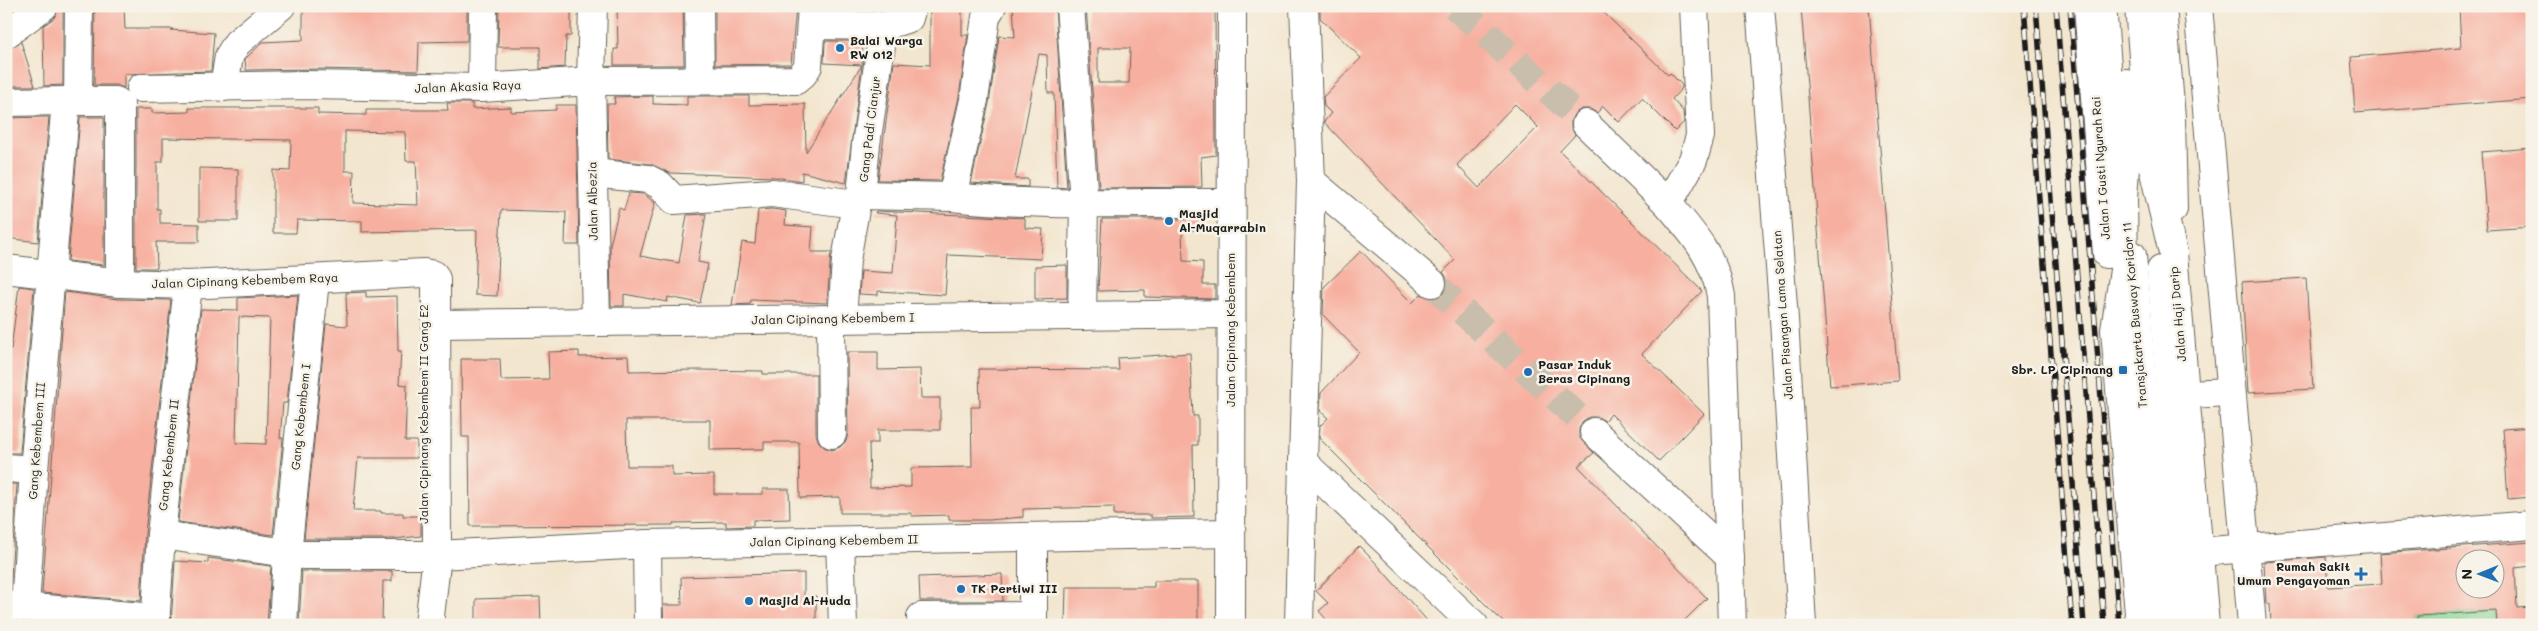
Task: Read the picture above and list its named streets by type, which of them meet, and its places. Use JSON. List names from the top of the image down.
{
  "streets": {
    "street": [
      "Jalan Akasia Raya",
      "Gang Padi Cianjur",
      "Jalan I Gusti Ngurah Rai",
      "Jalan Albezia",
      "Jalan Cipinang Kebembem Raya",
      "Jalan Haji Darip",
      "Jalan Pisangan Lama Selatan",
      "Transjakarta Busway Koridor 11",
      "Jalan Cipinang Kebembem I",
      "Jalan Cipinang Kebembem",
      "Jalan Cipinang Kebembem II Gang E2",
      "Gang Kebembem I",
      "Gang Kebembem III",
      "Gang Kebembem II",
      "Jalan Cipinang Kebembem II"
    ]
  },
  "crossings": [
    ["Jalan Akasia Raya", "Jalan Albezia"],
    ["Gang Padi Cianjur", "Jalan Cipinang Kebembem I"],
    ["Jalan Albezia", "Jalan Cipinang Kebembem I"],
    ["Jalan Cipinang Kebembem Raya", "Jalan Cipinang Kebembem II Gang E2"],
    ["Jalan Cipinang Kebembem Raya", "Gang Kebembem I"],
    ["Jalan Cipinang Kebembem Raya", "Gang Kebembem III"],
    ["Jalan Cipinang Kebembem Raya", "Gang Kebembem II"],
    ["Jalan Cipinang Kebembem I", "Jalan Cipinang Kebembem"],
    ["Jalan Cipinang Kebembem", "Jalan Cipinang Kebembem II"],
    ["Jalan Cipinang Kebembem II Gang E2", "Jalan Cipinang Kebembem II"],
    ["Gang Kebembem I", "Jalan Cipinang Kebembem II"]
  ],
  "places": {
    "other": [
      "Balai Warga RW 012",
      "Masjid Al-Muqarrabin",
      "Pasar Induk Beras Cipinang",
      "TK Pertiwi III",
      "Masjid Al-Huda"
    ],
    "transit": ["Sbr. LP Cipinang"],
    "health": ["Rumah Sakit Umum Pengayoman"]
  },
  "north": "left"
}
